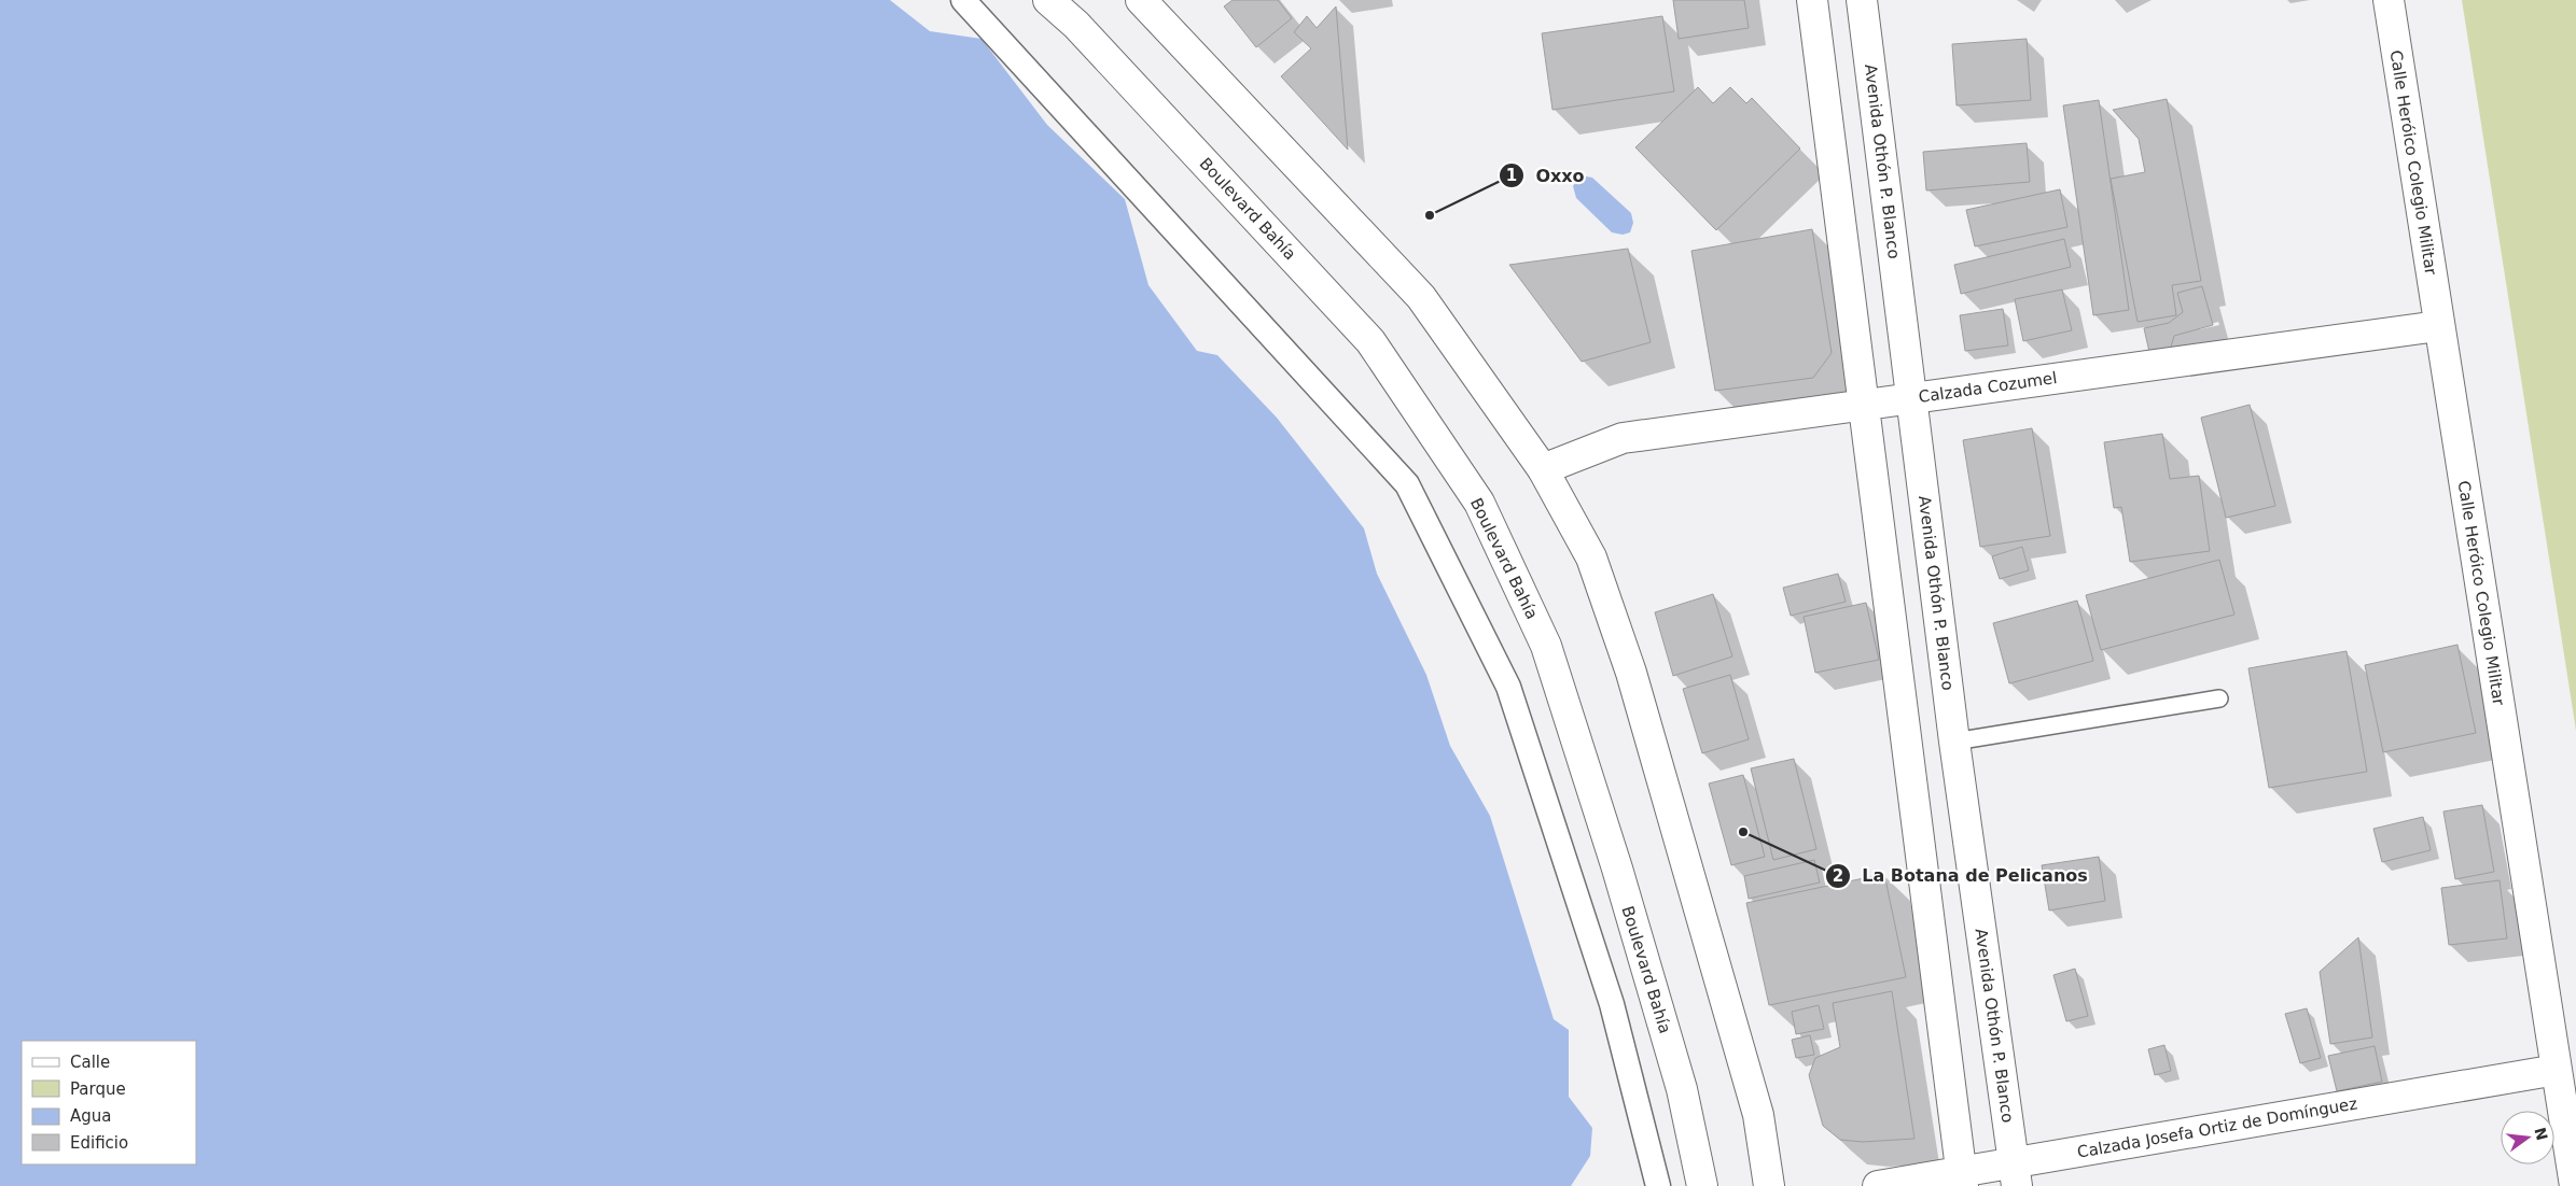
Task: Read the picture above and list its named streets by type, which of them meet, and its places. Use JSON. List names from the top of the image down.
{
  "streets": {
    "street": [
      "Avenida Othón P. Blanco",
      "Calle Heróico Colegio Militar",
      "Boulevard Bahía",
      "Calzada Cozumel",
      "Calzada Josefa Ortiz de Domínguez"
    ]
  },
  "crossings": [
    ["Avenida Othón P. Blanco", "Calzada Cozumel"],
    ["Avenida Othón P. Blanco", "Calzada Josefa Ortiz de Domínguez"],
    ["Calle Heróico Colegio Militar", "Calzada Cozumel"],
    ["Calle Heróico Colegio Militar", "Calzada Josefa Ortiz de Domínguez"]
  ],
  "places": ["Oxxo", "La Botana de Pelicanos"],
  "legend": [
    "Calle",
    "Parque",
    "Agua",
    "Edificio"
  ],
  "north": "right"
}
